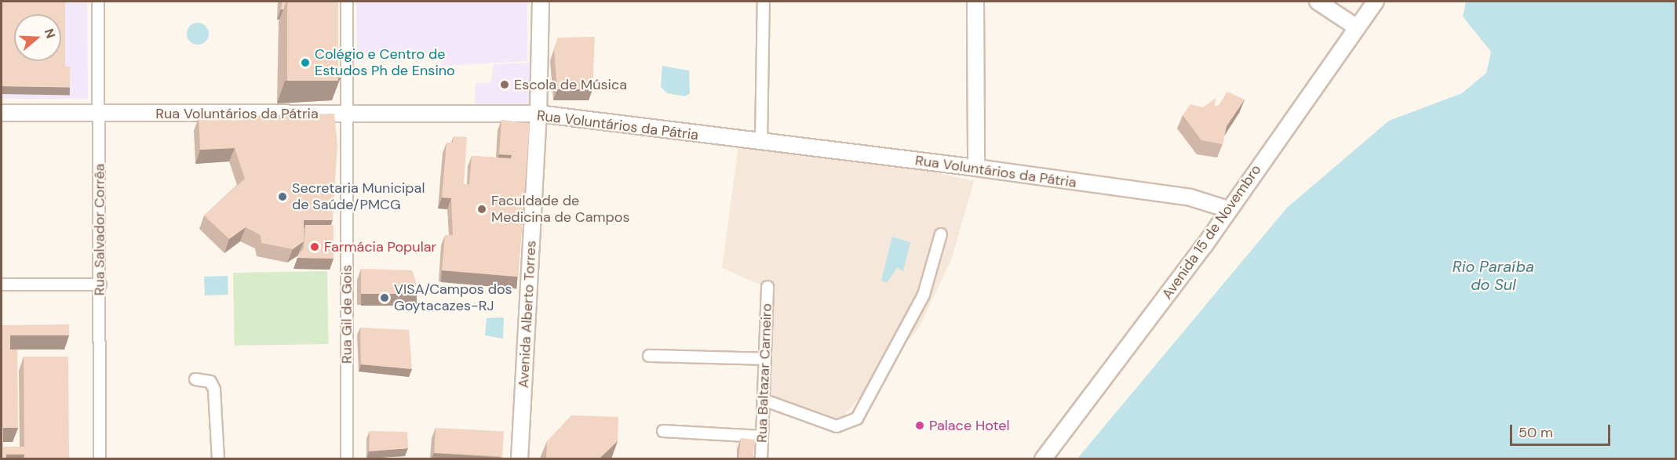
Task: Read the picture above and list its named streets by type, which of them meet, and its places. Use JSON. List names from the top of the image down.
{
  "streets": {
    "main road": ["Rua Voluntários da Pátria", "Avenida 15 de Novembro", "Avenida Alberto Torres"],
    "street": ["Rua Salvador Corrêa", "Rua Gil de Gois", "Rua Baltazar Carneiro"]
  },
  "crossings": [
    ["Rua Voluntários da Pátria", "Rua Salvador Corrêa"],
    ["Rua Voluntários da Pátria", "Avenida 15 de Novembro"],
    ["Rua Voluntários da Pátria", "Rua Gil de Gois"],
    ["Rua Voluntários da Pátria", "Avenida Alberto Torres"]
  ],
  "water": ["Rio Paraíba do Sul"],
  "places": [
    "Colégio e Centro de Estudos Ph de Ensino",
    "Escola de Música",
    "Secretaria Municipal de Saúde/PMCG",
    "Faculdade de Medicina de Campos",
    "Farmácia Popular",
    "VISA/Campos dos Goytacazes-RJ",
    "Palace Hotel"
  ],
  "scale_bar": "50 m",
  "north": "right"
}
